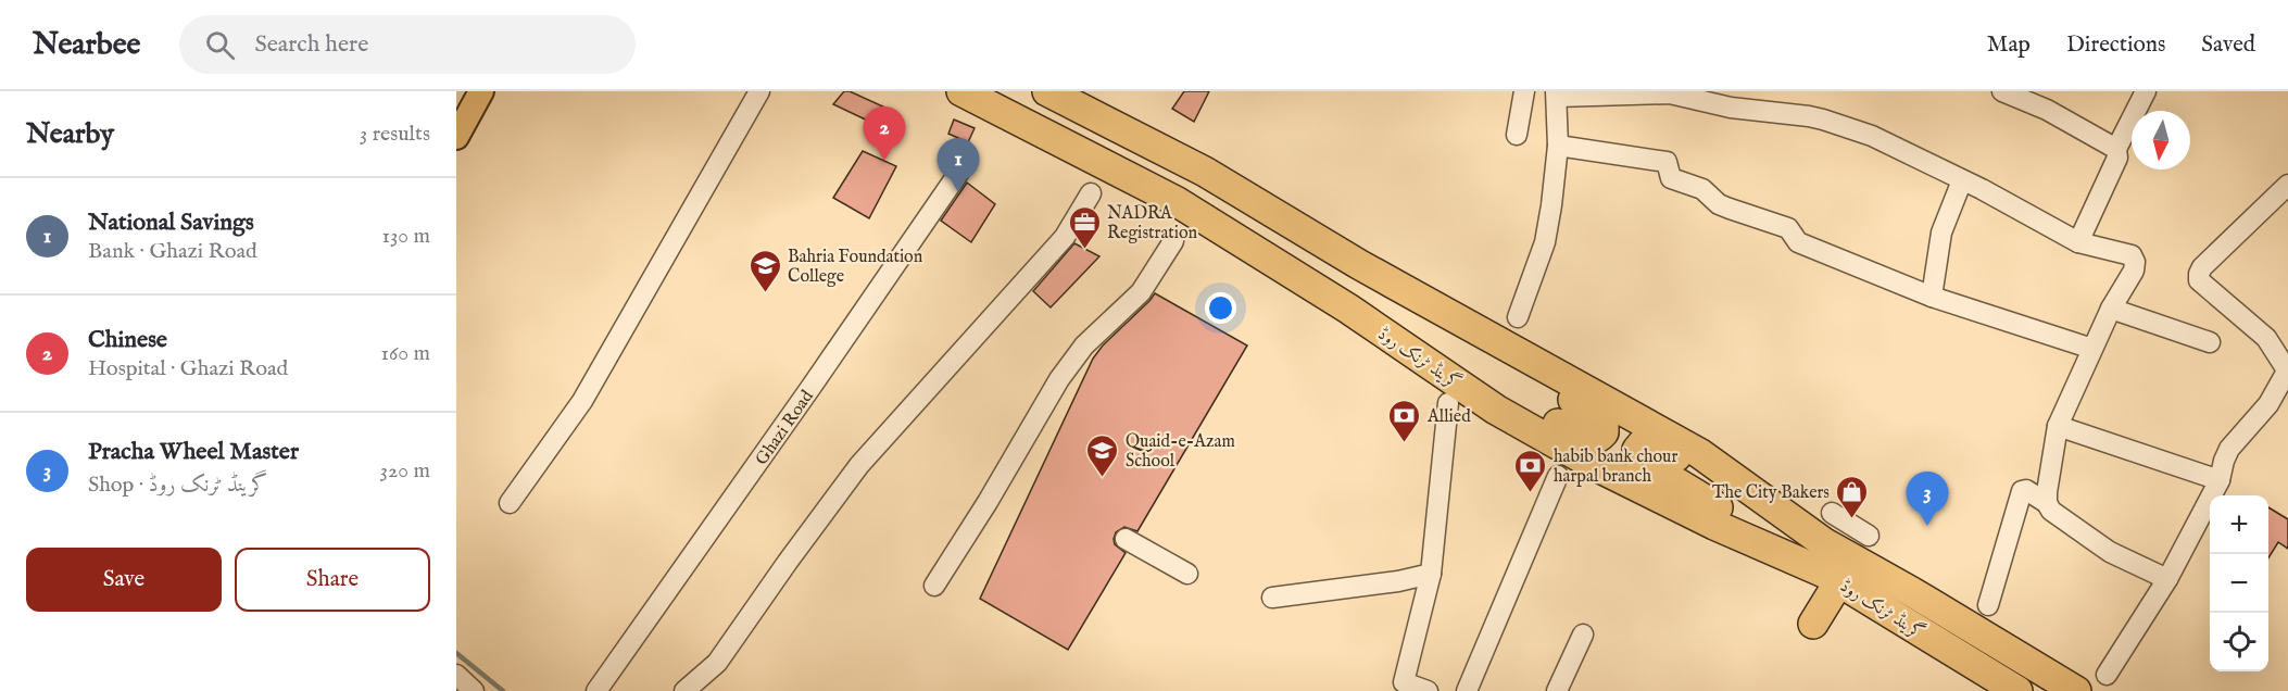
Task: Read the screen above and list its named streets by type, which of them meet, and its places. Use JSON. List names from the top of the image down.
{
  "streets": {
    "highway": ["گرینڈ ٹرنک روڈ"],
    "street": ["Ghazi Road"]
  },
  "places": {
    "office": ["NADRA Registration"],
    "school or university": ["Bahria Foundation College", "Quaid-e-Azam School"],
    "bank": ["Allied", "habib bank chour harpal branch"],
    "shop": ["The City Bakers"]
  },
  "north": "bottom",
  "page": {
    "header": "Nearbee",
    "search": "Search here",
    "nav": ["Map", "Directions", "Saved"],
    "heading": ["Nearby", "3 results"],
    "pins": ["2", "1", "3"],
    "list": [
      {
        "mark": "1",
        "name": "National Savings",
        "note": "Bank · Ghazi Road",
        "value": "130 m"
      },
      {
        "mark": "2",
        "name": "Chinese",
        "note": "Hospital · Ghazi Road",
        "value": "160 m"
      },
      {
        "mark": "3",
        "name": "Pracha Wheel Master",
        "note": "Shop · گرینڈ ٹرنک روڈ",
        "value": "320 m"
      }
    ],
    "map_buttons": ["+", "−"],
    "buttons": ["Save", "Share"]
  }
}
